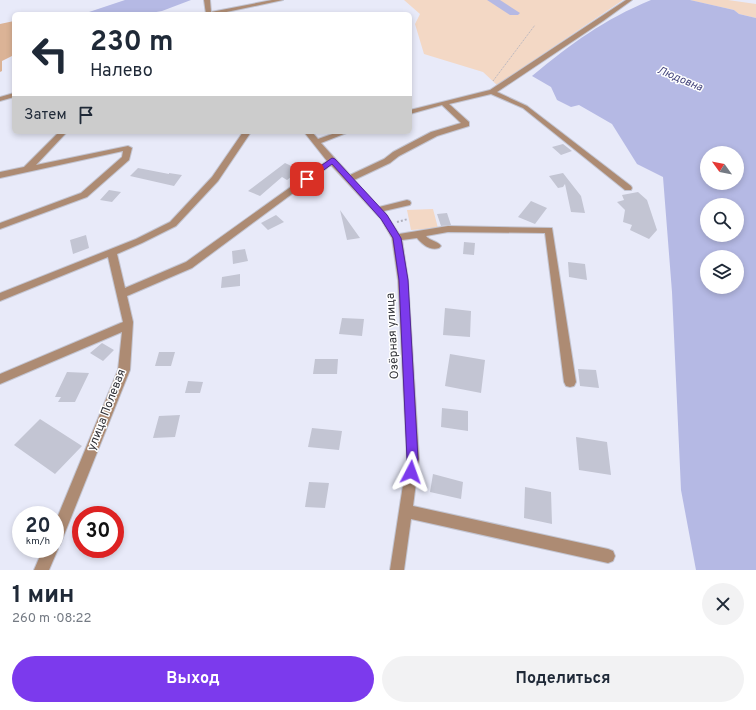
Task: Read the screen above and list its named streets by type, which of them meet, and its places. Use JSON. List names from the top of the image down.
{
  "streets": {
    "street": ["Озёрная улица", "улица Полевая"]
  },
  "water": ["Людовна"],
  "north": "top left",
  "page": {
    "turn": ["230 m", "Налево"],
    "then": "Затем",
    "speed": "20 km/h",
    "limit": "30",
    "heading": ["1 мин", "260 m · 08:22"],
    "buttons": ["Выход", "Поделиться"]
  }
}
